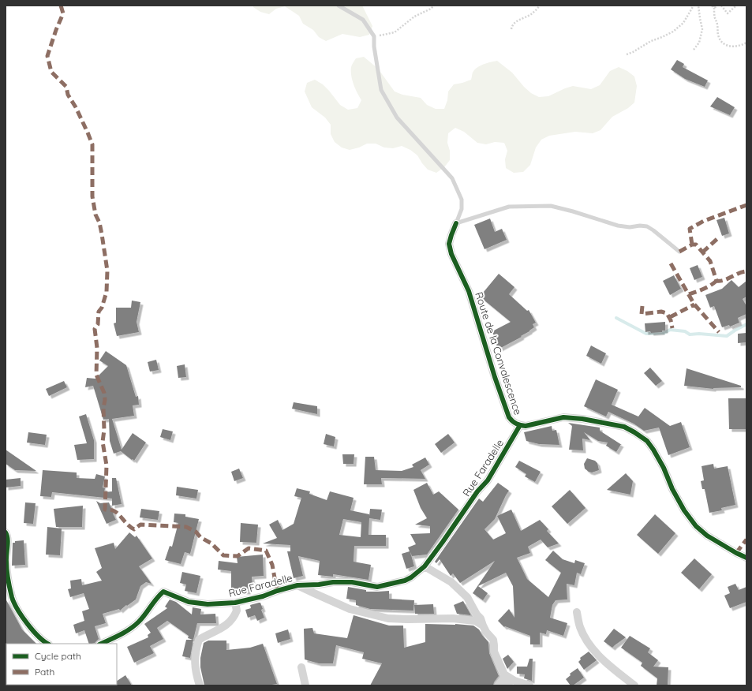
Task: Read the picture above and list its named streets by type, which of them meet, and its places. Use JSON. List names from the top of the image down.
{
  "streets": {
    "street": ["Route de la Convalescence", "Rue Faradelle"]
  },
  "crossings": [
    ["Route de la Convalescence", "Rue Faradelle"]
  ],
  "legend": ["Cycle path", "Path"]
}
